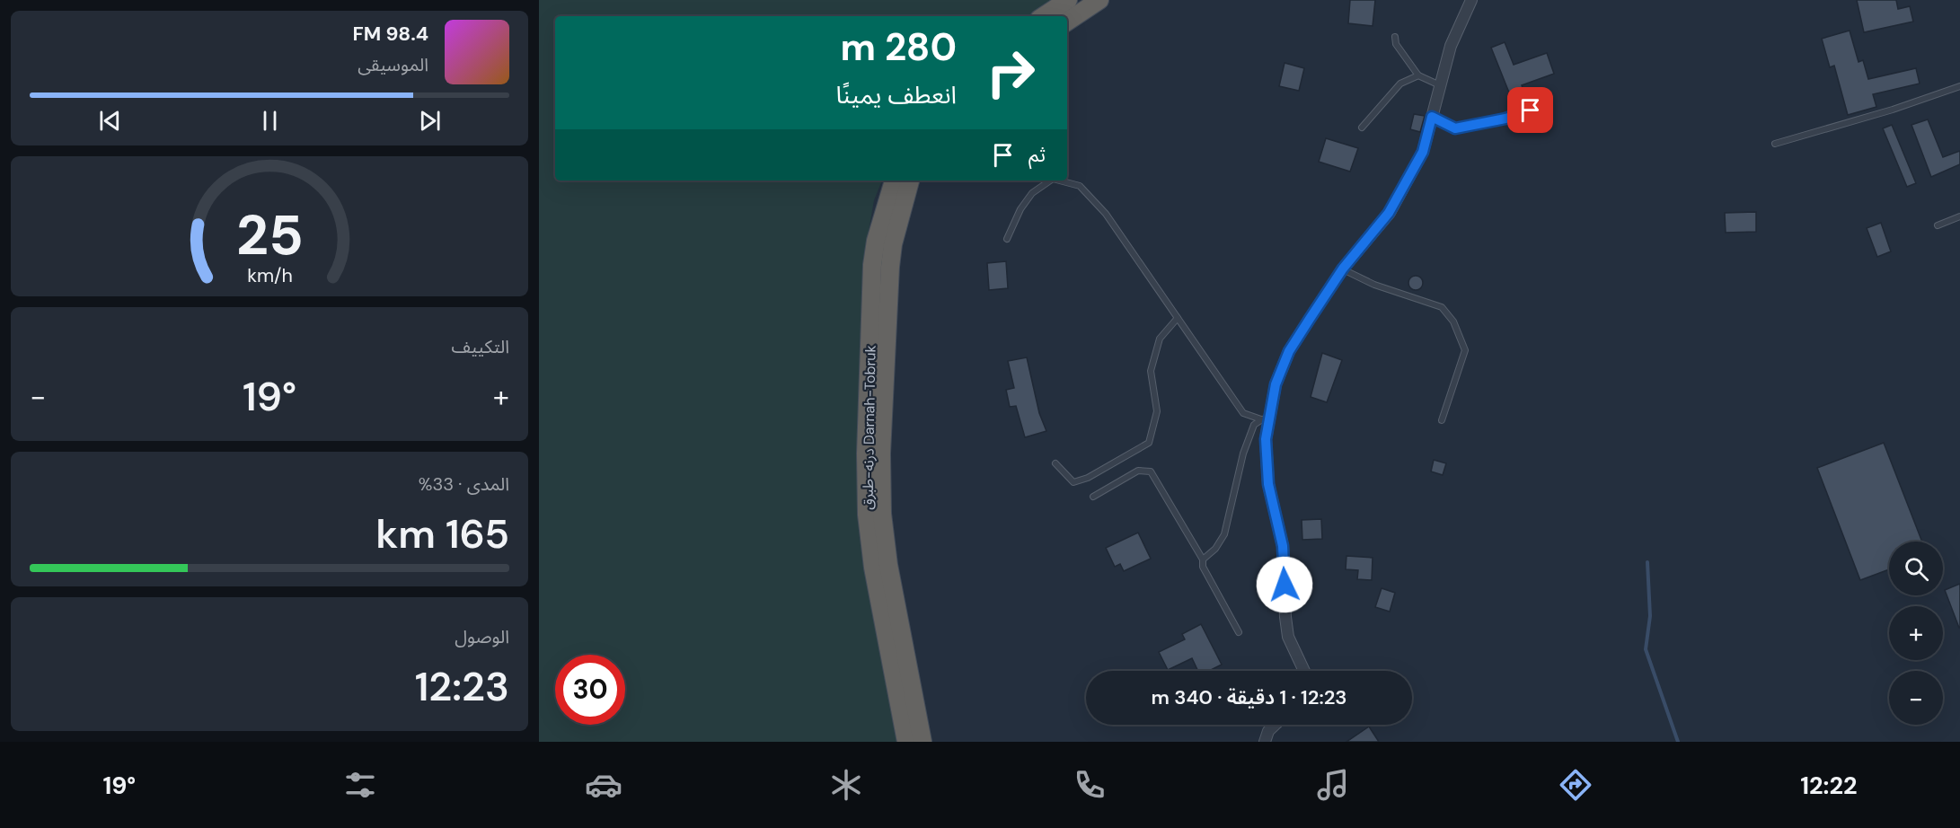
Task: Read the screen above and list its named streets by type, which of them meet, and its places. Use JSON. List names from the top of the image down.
{
  "streets": {
    "highway": ["درنه-طبرق Darnah-Tobruk"]
  },
  "page": {
    "turn": ["280 m", "انعطف يمينًا"],
    "song": ["98.4 FM", "الموسيقى"],
    "then": "ثم",
    "tile": [
      "التكييف",
      ["المدى · 33%", "165 km"],
      ["الوصول", "12:23"]
    ],
    "heat": ["−", "19°", "+"],
    "map_buttons": ["+", "−"],
    "limit": "30",
    "trip": "12:23 · 1 دقيقة · 340 m",
    "tabs": ["12:22", "19°"],
    "gauge": ["25", "km/h"]
  }
}
